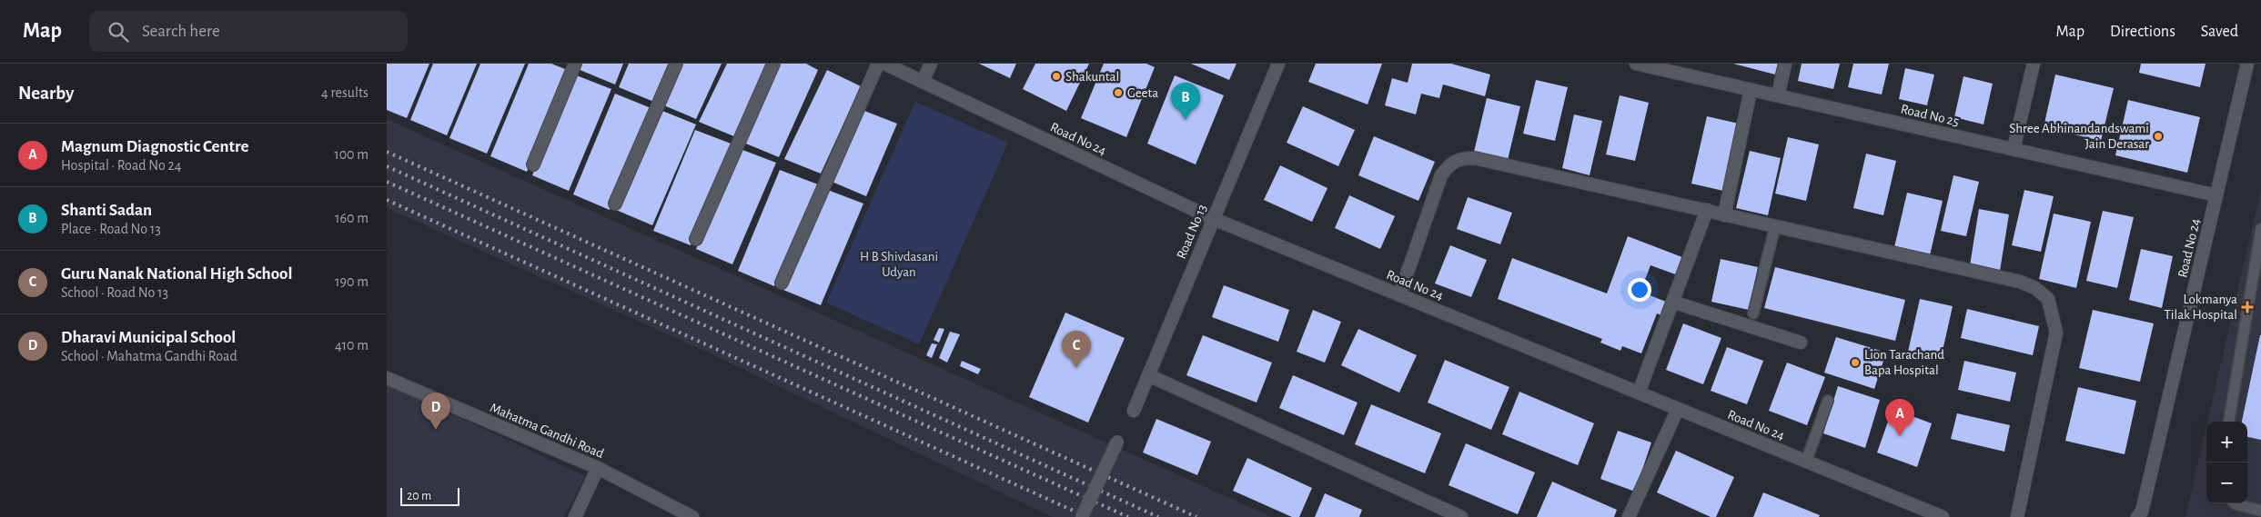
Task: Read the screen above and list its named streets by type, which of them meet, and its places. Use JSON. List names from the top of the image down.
{
  "streets": {
    "street": [
      "Road No 25",
      "Road No 24",
      "Road No 13",
      "Mahatma Gandhi Road"
    ]
  },
  "crossings": [
    ["Road No 25", "Road No 24"],
    ["Road No 24", "Road No 13"]
  ],
  "parks": ["H B Shivdasani Udyan"],
  "places": {
    "other": [
      "Shakuntal",
      "Geeta",
      "Shree Abhinandandswami Jain Derasar",
      "Lion Tarachand Bapa Hospital"
    ],
    "health": ["Lokmanya Tilak Hospital"]
  },
  "scale_bar": "20 m",
  "page": {
    "header": "Map",
    "search": "Search here",
    "nav": ["Map", "Directions", "Saved"],
    "heading": ["Nearby", "4 results"],
    "pins": [
      "B",
      "C",
      "D",
      "A"
    ],
    "list": [
      {
        "mark": "A",
        "name": "Magnum Diagnostic Centre",
        "note": "Hospital · Road No 24",
        "value": "100 m"
      },
      {
        "mark": "B",
        "name": "Shanti Sadan",
        "note": "Place · Road No 13",
        "value": "160 m"
      },
      {
        "mark": "C",
        "name": "Guru Nanak National High School",
        "note": "School · Road No 13",
        "value": "190 m"
      },
      {
        "mark": "D",
        "name": "Dharavi Municipal School",
        "note": "School · Mahatma Gandhi Road",
        "value": "410 m"
      }
    ],
    "map_buttons": ["+", "−"],
    "scale": "20 m"
  }
}
